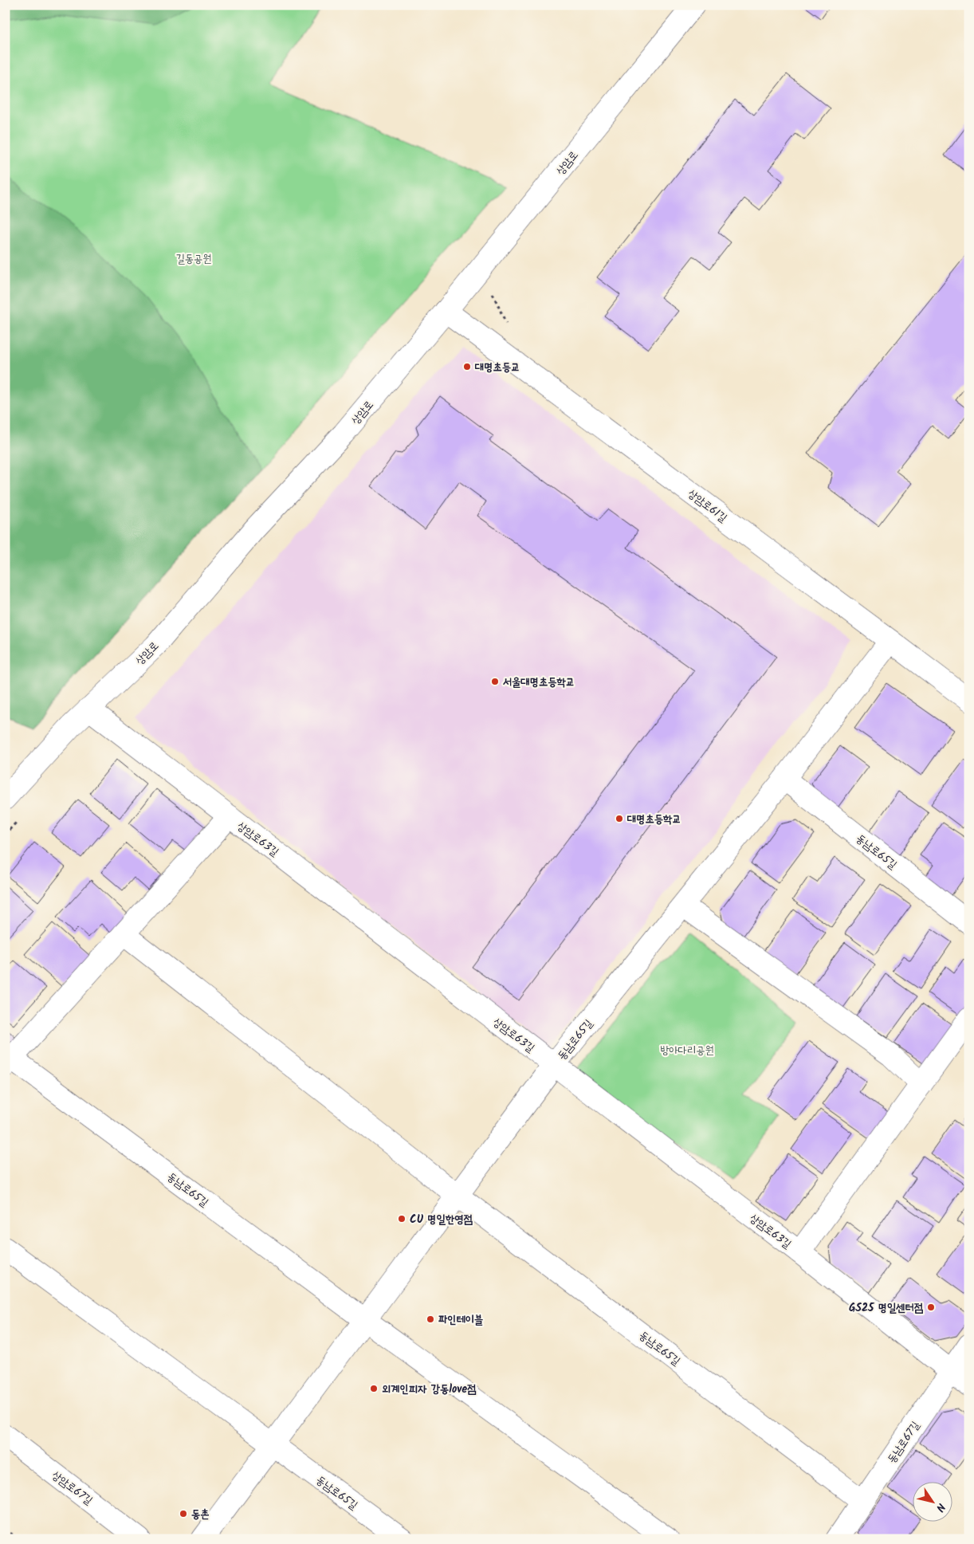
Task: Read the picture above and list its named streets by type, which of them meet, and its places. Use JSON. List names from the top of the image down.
{
  "streets": {
    "street": [
      "상암로",
      "상암로61길",
      "상암로63길",
      "동남로65길",
      "동남로67길",
      "상암로67길"
    ]
  },
  "crossings": [
    ["상암로", "상암로61길"],
    ["상암로", "상암로63길"],
    ["상암로61길", "동남로65길"],
    ["상암로63길", "동남로65길"],
    ["상암로63길", "동남로67길"],
    ["동남로65길", "동남로67길"]
  ],
  "parks": ["길동공원", "방아다리공원"],
  "places": [
    "대명초등교",
    "서울대명초등학교",
    "대명초등학교",
    "CU 명일한영점",
    "GS25 명일센터점",
    "파인테이블",
    "외계인피자 강동love점",
    "동촌"
  ],
  "north": "bottom right"
}
